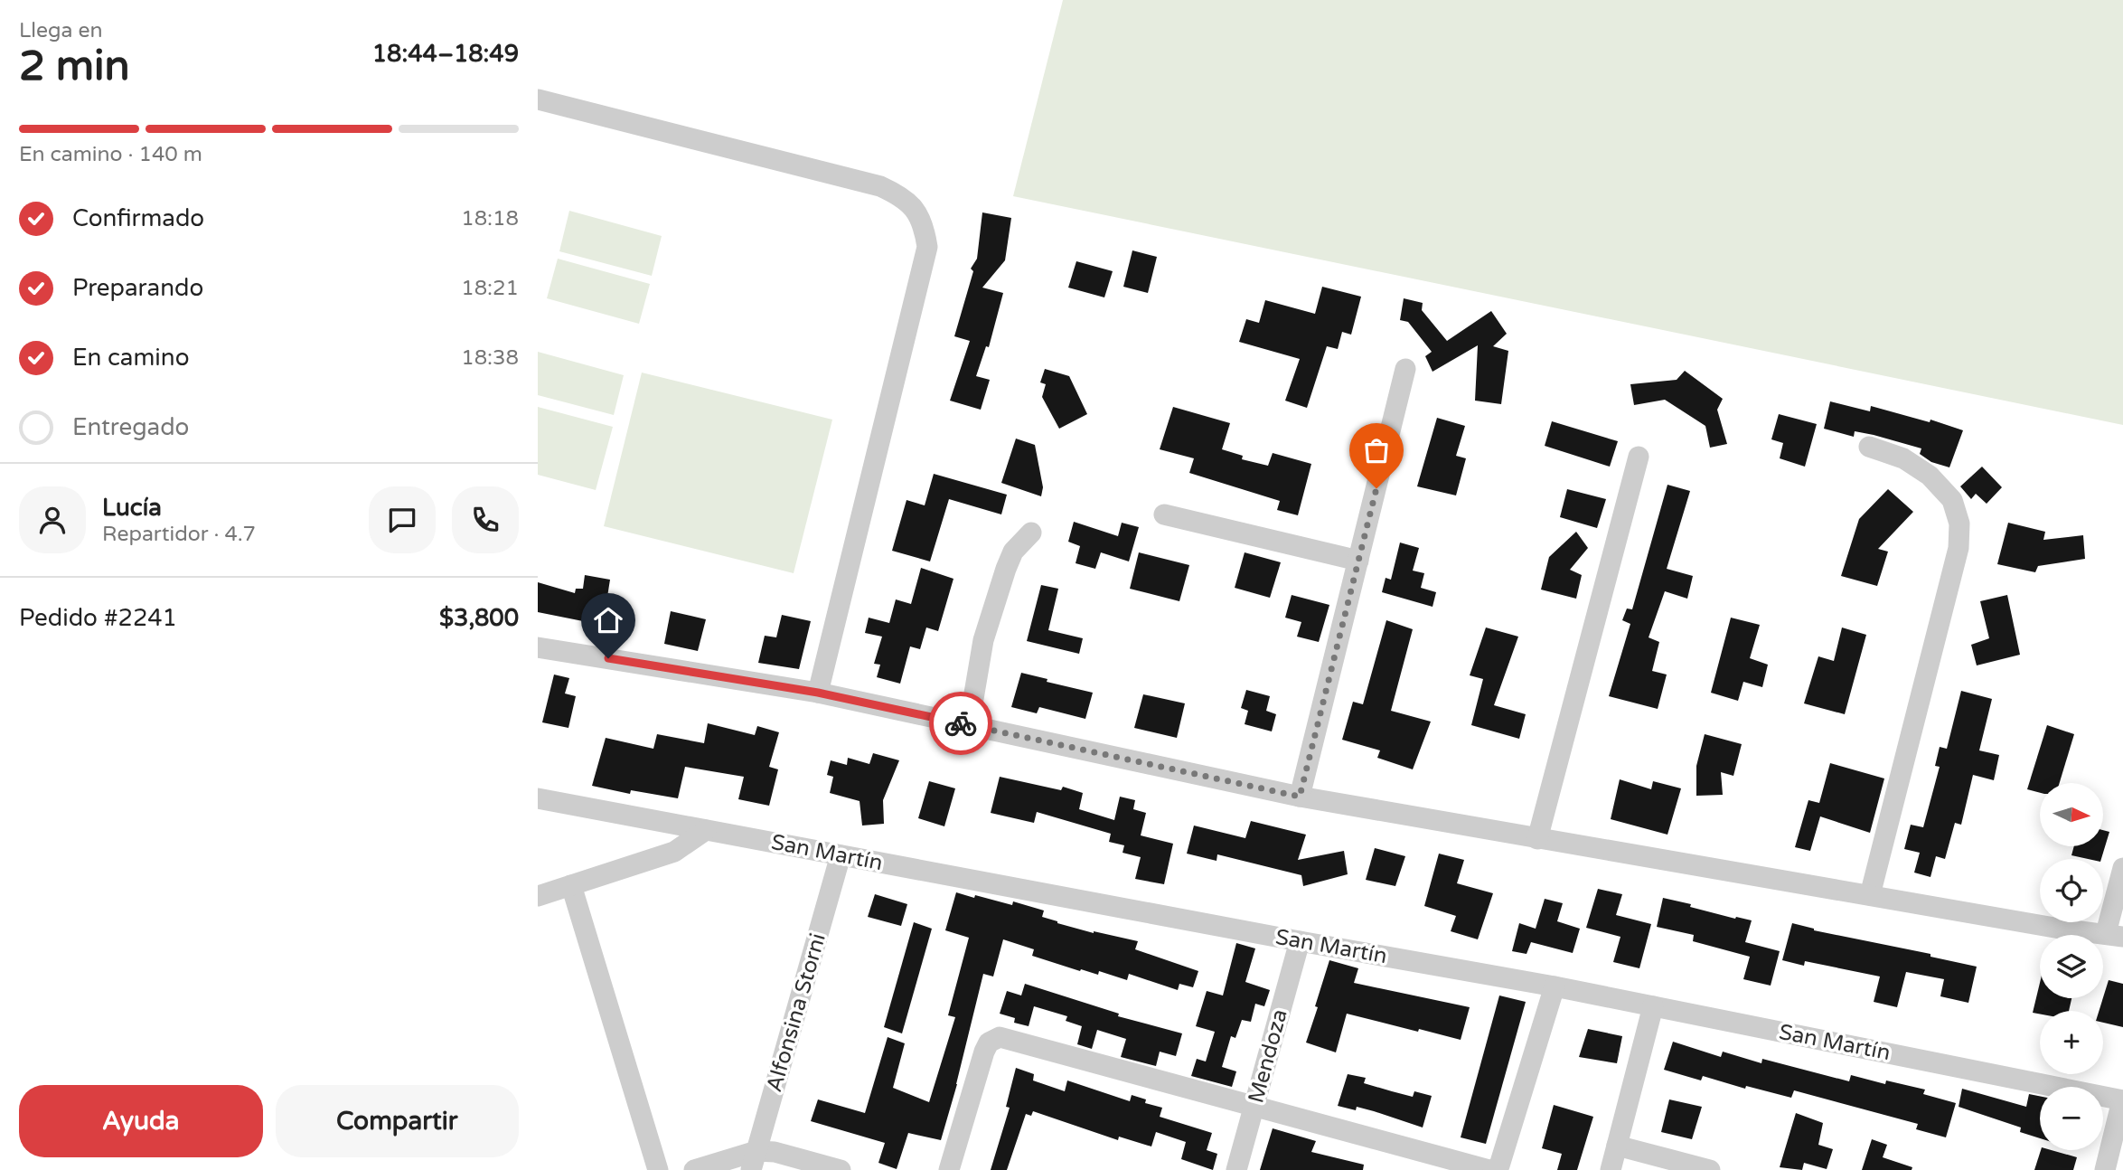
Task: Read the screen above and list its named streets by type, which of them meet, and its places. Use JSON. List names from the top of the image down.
{
  "streets": {
    "street": ["San Martín", "Alfonsina Storni", "Mendoza"]
  },
  "crossings": [
    ["San Martín", "Alfonsina Storni"],
    ["San Martín", "Mendoza"]
  ],
  "north": "right",
  "page": {
    "heading": ["2 min", "Llega en", "18:44–18:49"],
    "panel": [
      "Lucía",
      "Repartidor · 4.7",
      "Pedido #2241",
      "$3,800"
    ],
    "bar": "En camino · 140 m",
    "list": [
      ["Confirmado", "18:18"],
      ["Preparando", "18:21"],
      ["En camino", "18:38"],
      "Entregado"
    ],
    "map_buttons": ["+", "−"],
    "buttons": ["Ayuda", "Compartir"]
  }
}
